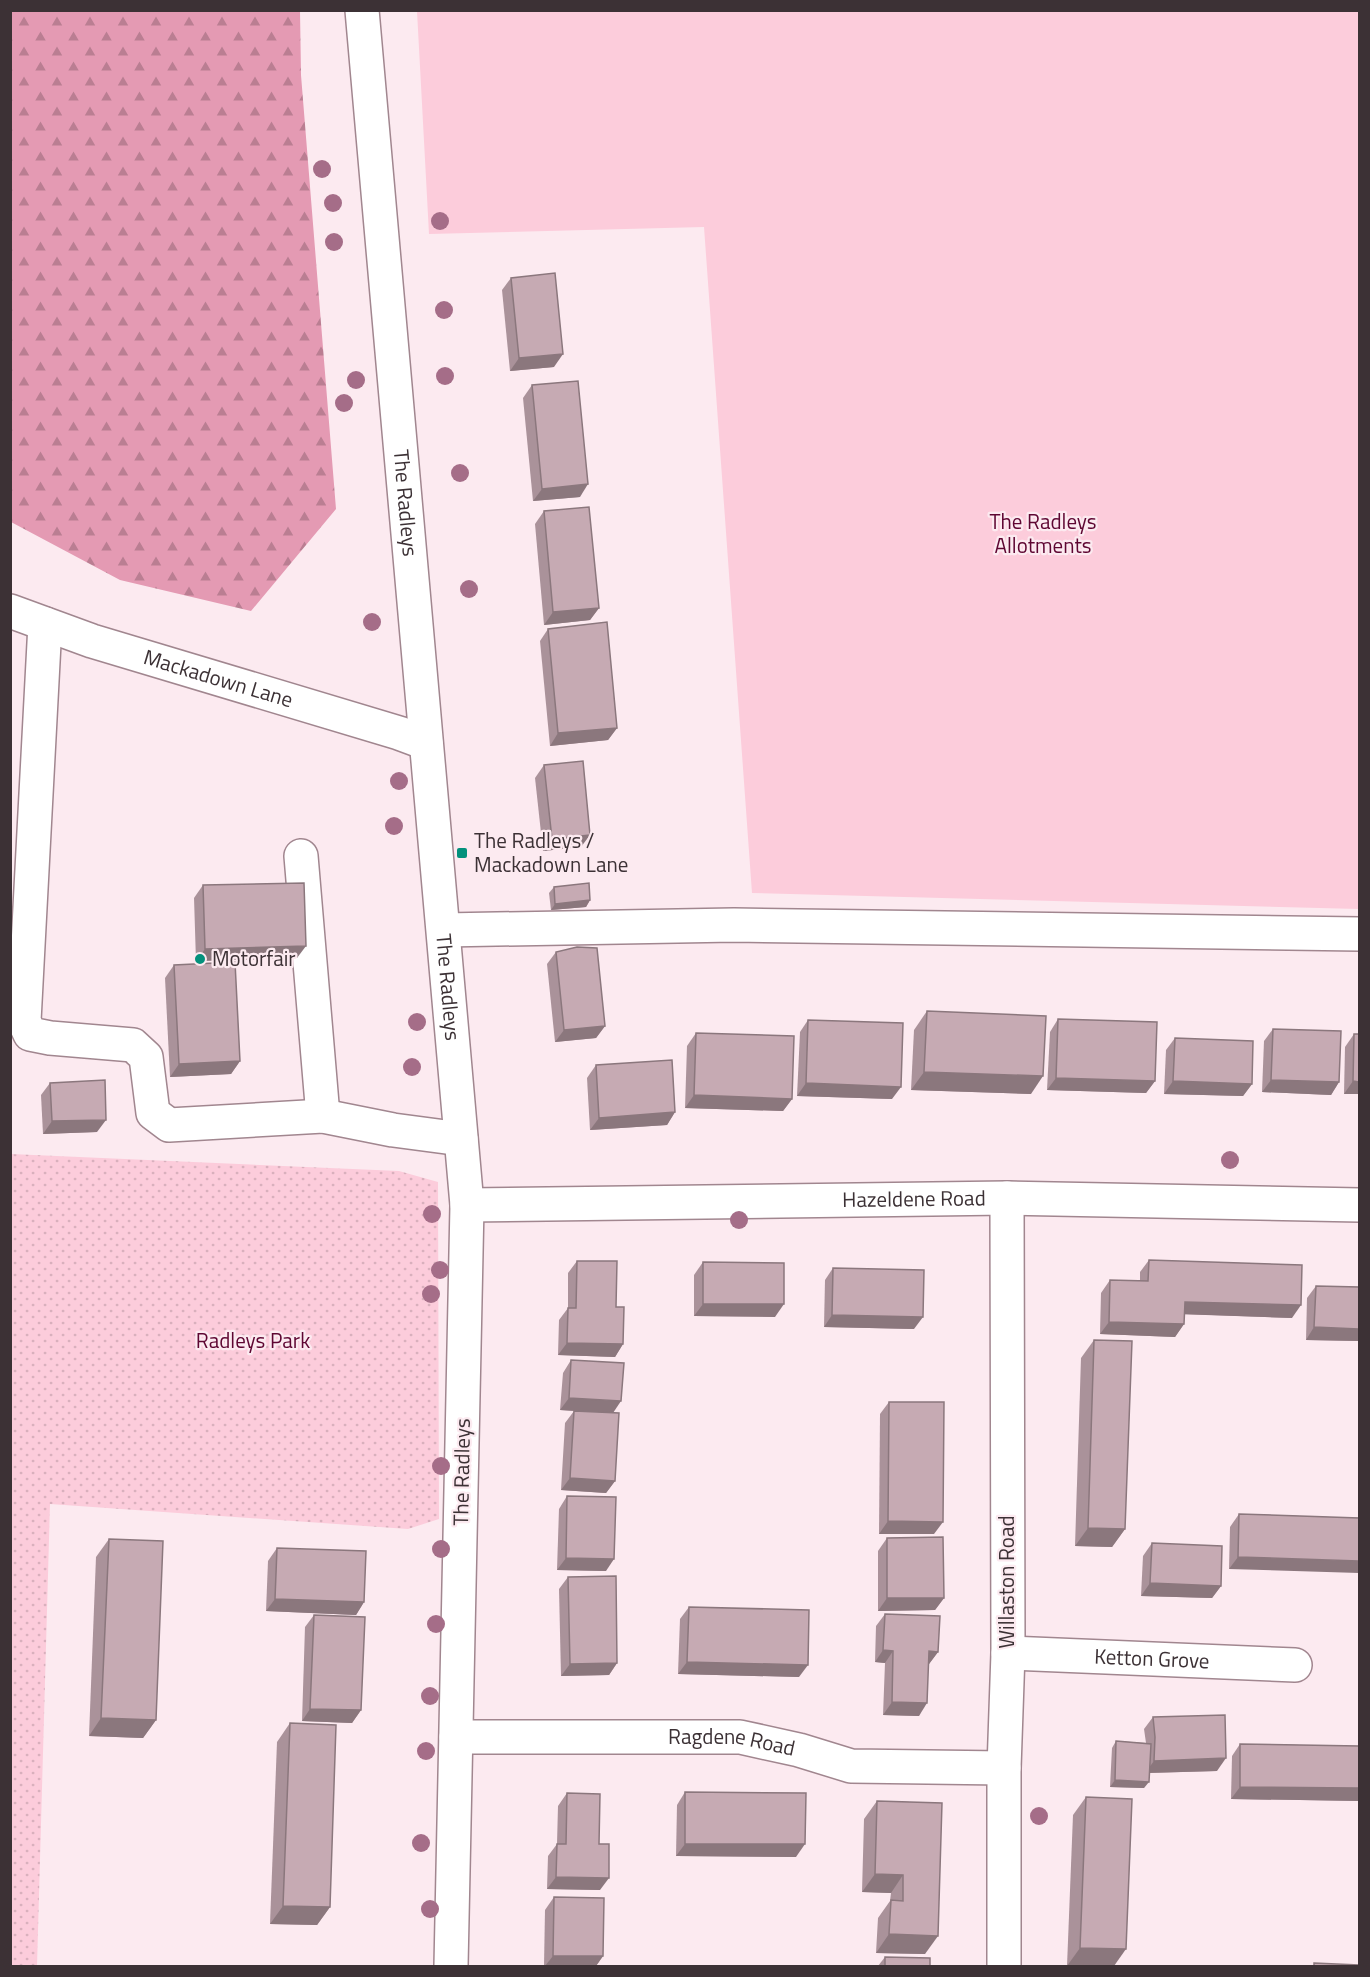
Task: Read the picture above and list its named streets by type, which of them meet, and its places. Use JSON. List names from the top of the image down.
{
  "streets": {
    "street": [
      "The Radleys",
      "Mackadown Lane",
      "Hazeldene Road",
      "Willaston Road",
      "Ketton Grove",
      "Ragdene Road"
    ]
  },
  "crossings": [
    ["The Radleys", "Mackadown Lane"],
    ["The Radleys", "Hazeldene Road"],
    ["The Radleys", "Ragdene Road"],
    ["Hazeldene Road", "Willaston Road"],
    ["Willaston Road", "Ketton Grove"],
    ["Willaston Road", "Ragdene Road"]
  ],
  "parks": ["The Radleys Allotments", "Radleys Park"],
  "places": {
    "transit": ["The Radleys / Mackadown Lane"],
    "other": ["Motorfair"]
  }
}
